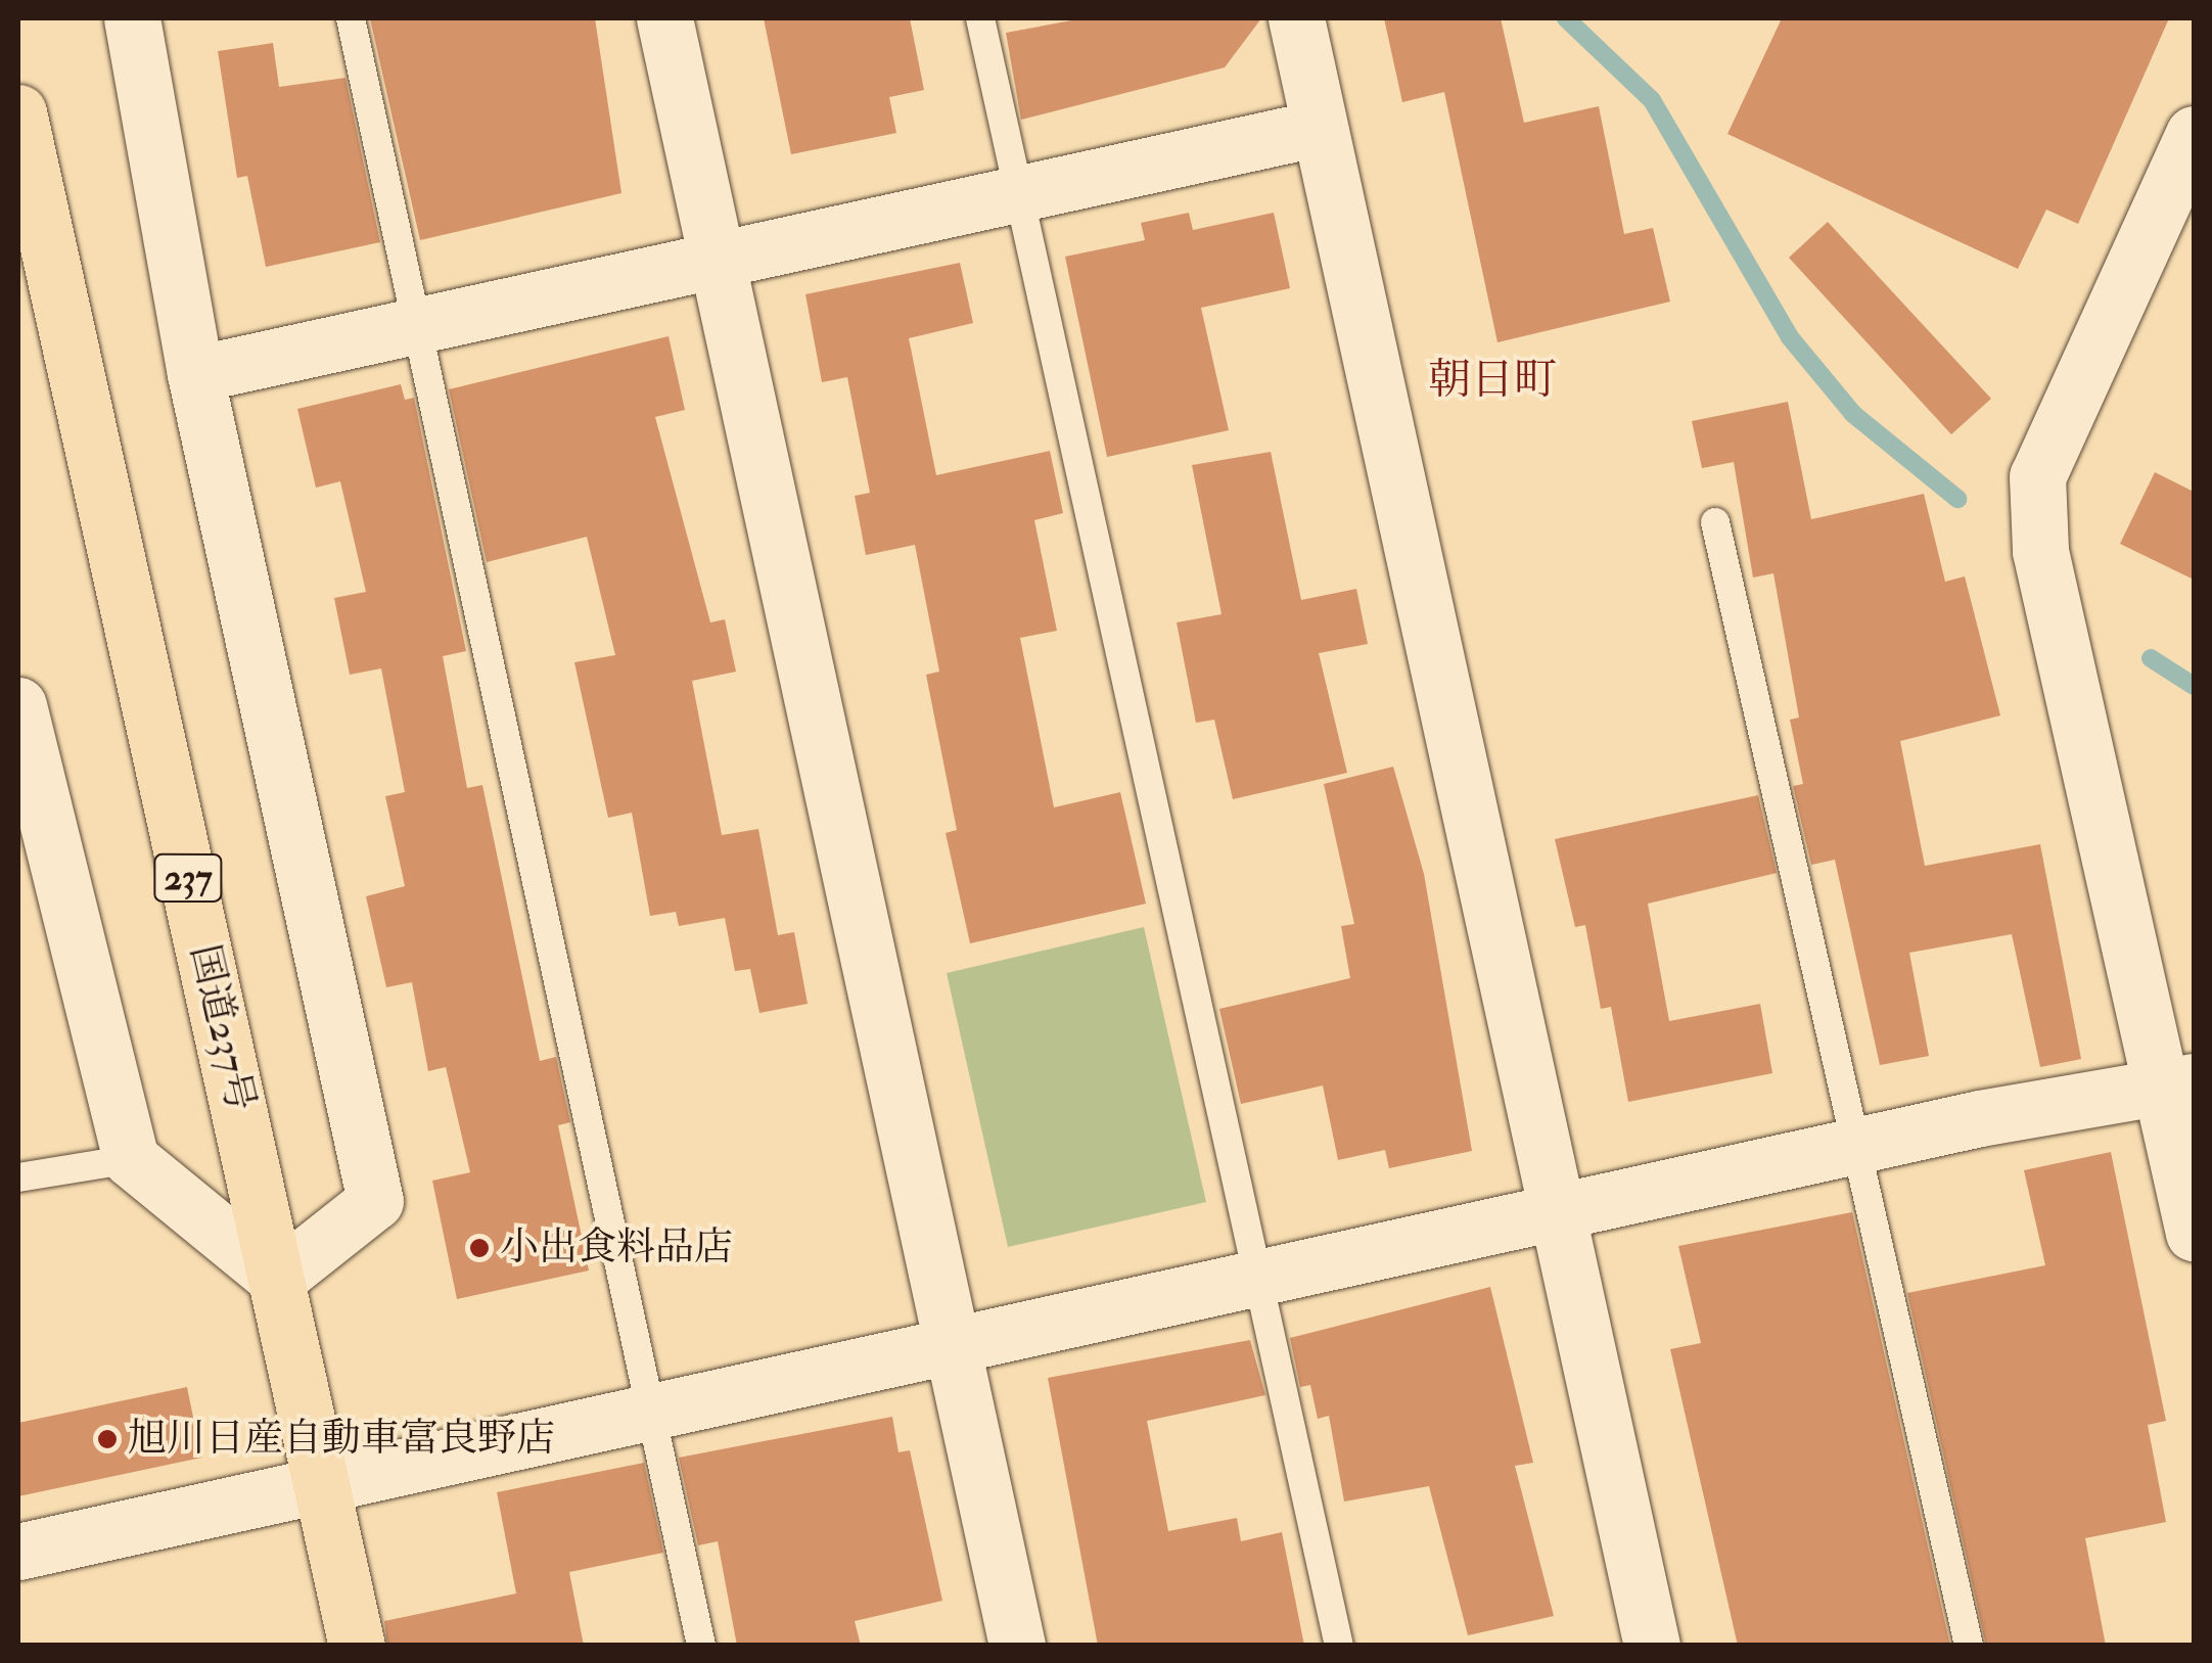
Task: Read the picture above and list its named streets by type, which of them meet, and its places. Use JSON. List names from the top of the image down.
{
  "streets": {
    "highway": ["237", "国道237号"]
  },
  "districts": ["朝日町"],
  "places": ["小出食料品店", "旭川日産自動車富良野店"]
}
